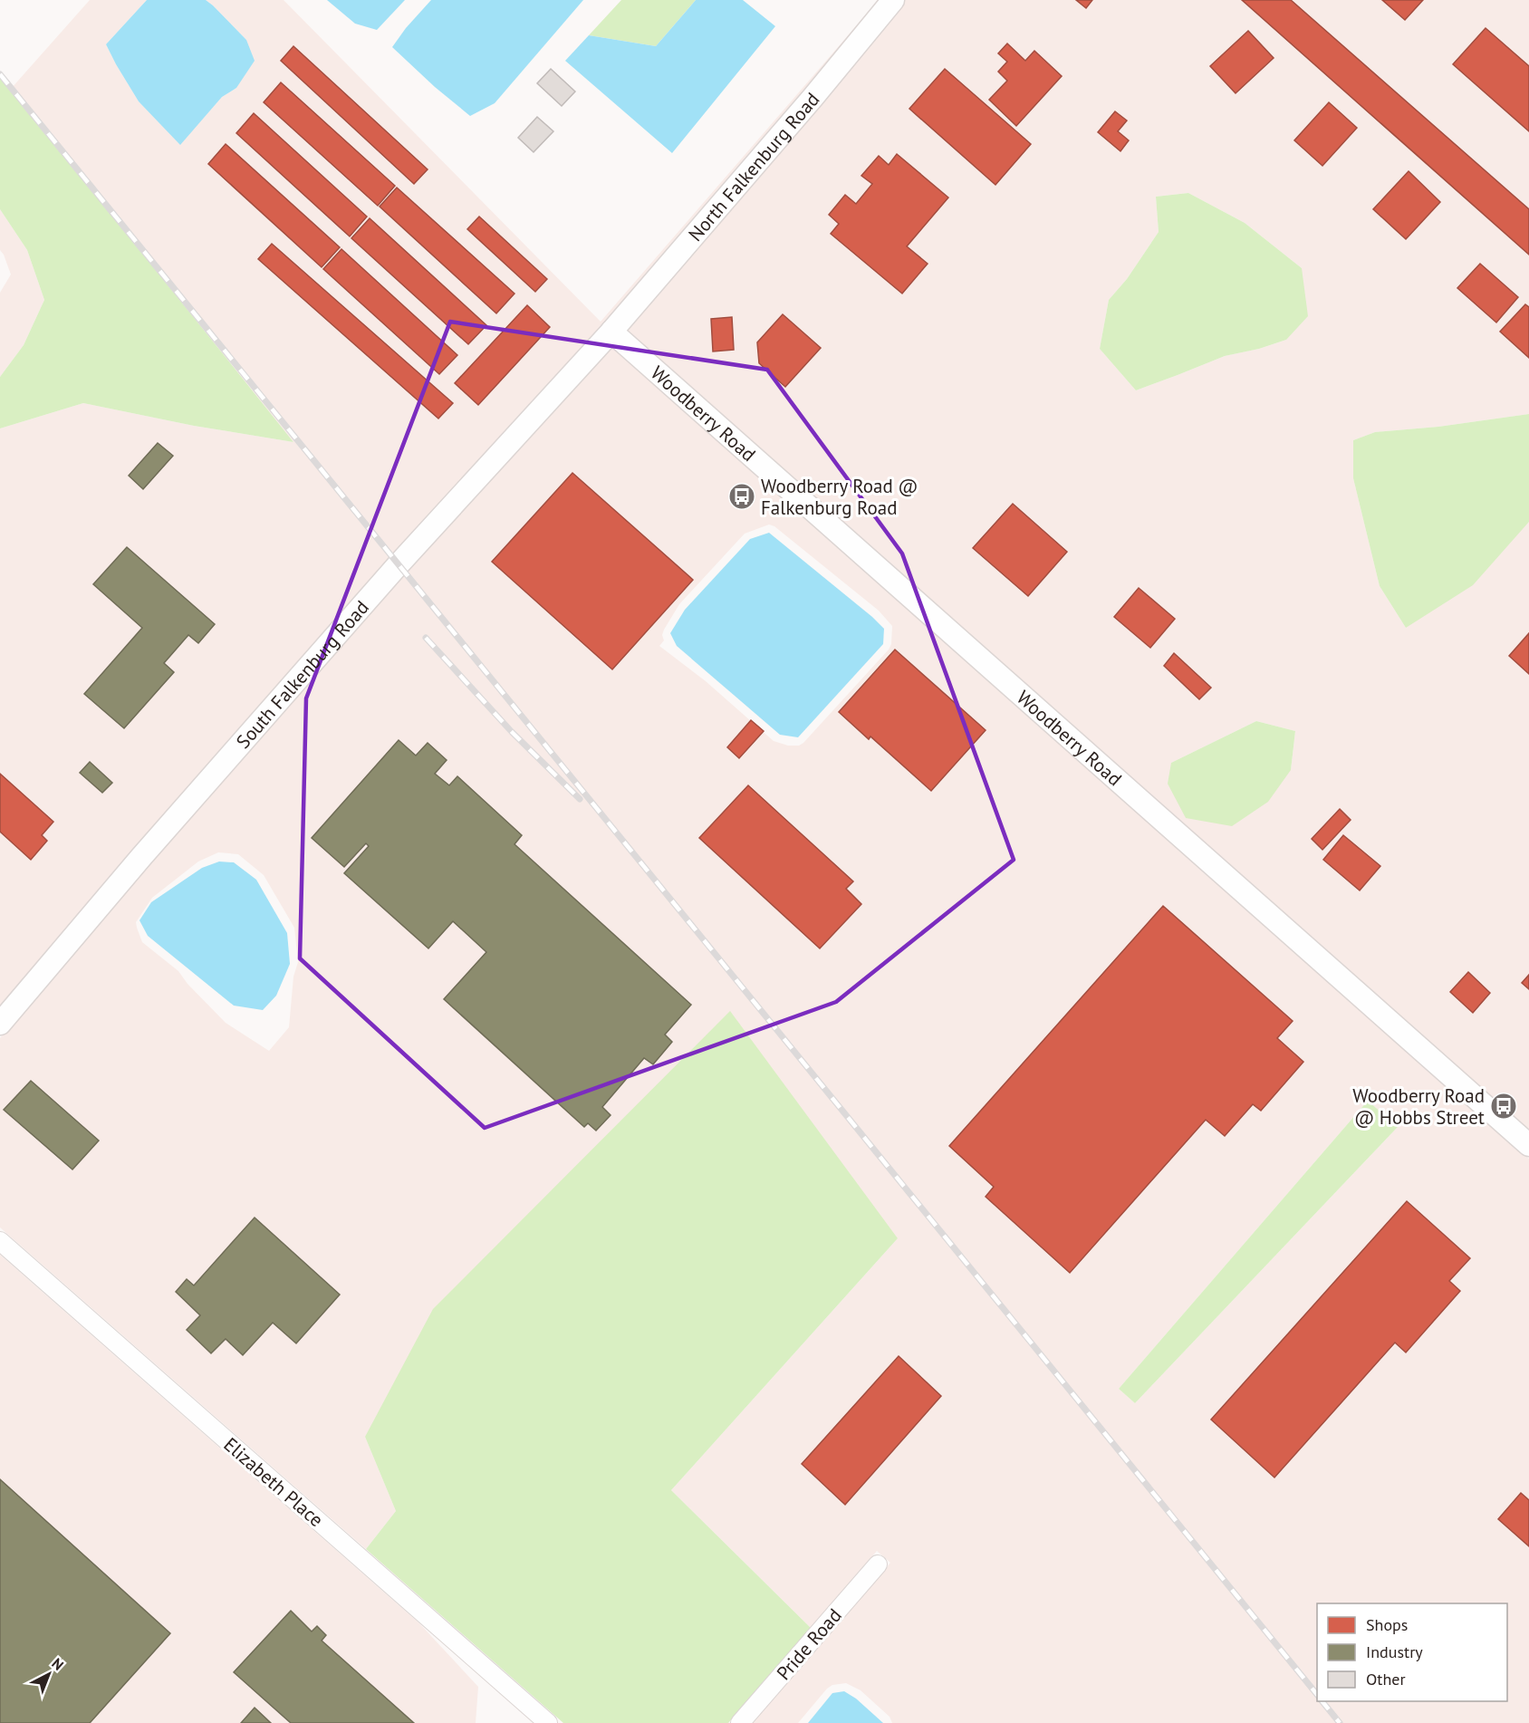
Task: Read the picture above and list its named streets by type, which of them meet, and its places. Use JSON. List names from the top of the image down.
{
  "streets": {
    "street": [
      "North Falkenburg Road",
      "Woodberry Road",
      "South Falkenburg Road",
      "Elizabeth Place",
      "Pride Road"
    ]
  },
  "crossings": [
    ["North Falkenburg Road", "Woodberry Road"],
    ["North Falkenburg Road", "South Falkenburg Road"],
    ["Woodberry Road", "South Falkenburg Road"]
  ],
  "places": {
    "bus stop": ["Woodberry Road @ Falkenburg Road", "Woodberry Road @ Hobbs Street"]
  },
  "legend": ["Shops", "Industry", "Other"],
  "north": "top right"
}
